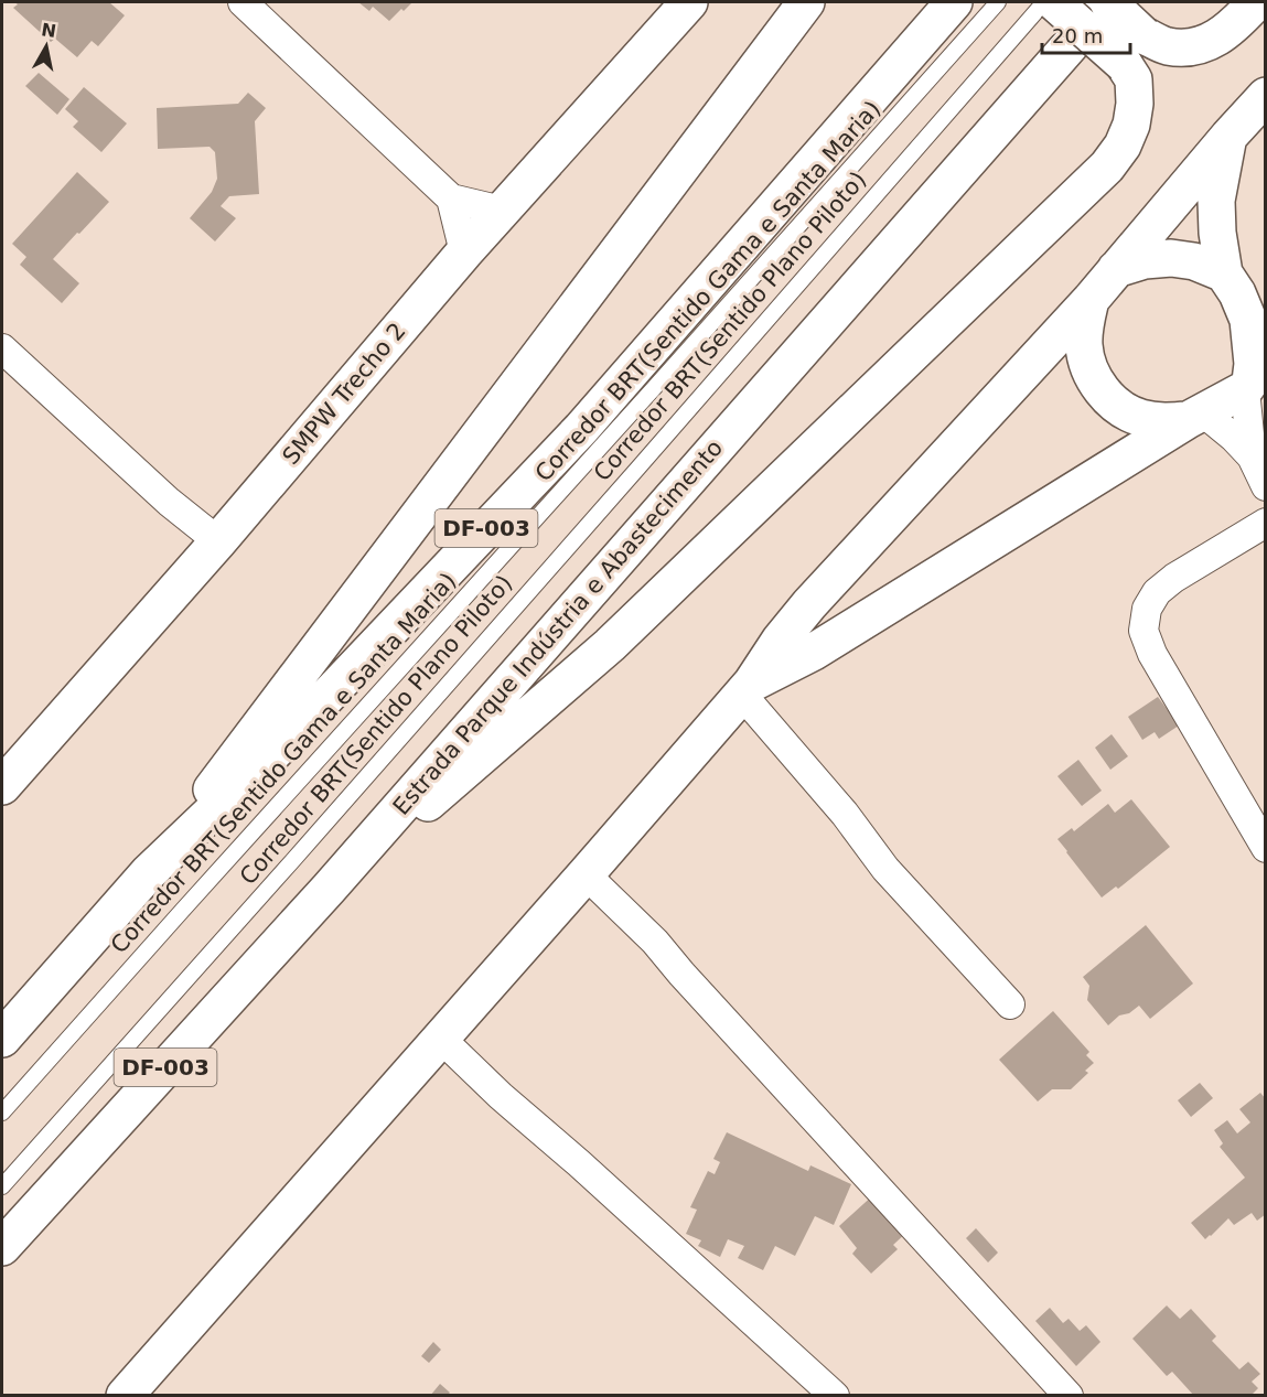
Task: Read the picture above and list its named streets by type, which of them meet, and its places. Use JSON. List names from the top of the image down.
{
  "streets": {
    "main road": ["SMPW Trecho 2", "DF-003", "Estrada Parque Indústria e Abastecimento"],
    "lane": ["Corredor BRT(Sentido Gama e Santa Maria)", "Corredor BRT(Sentido Plano Piloto)"]
  },
  "scale_bar": "20 m",
  "north": "top"
}
